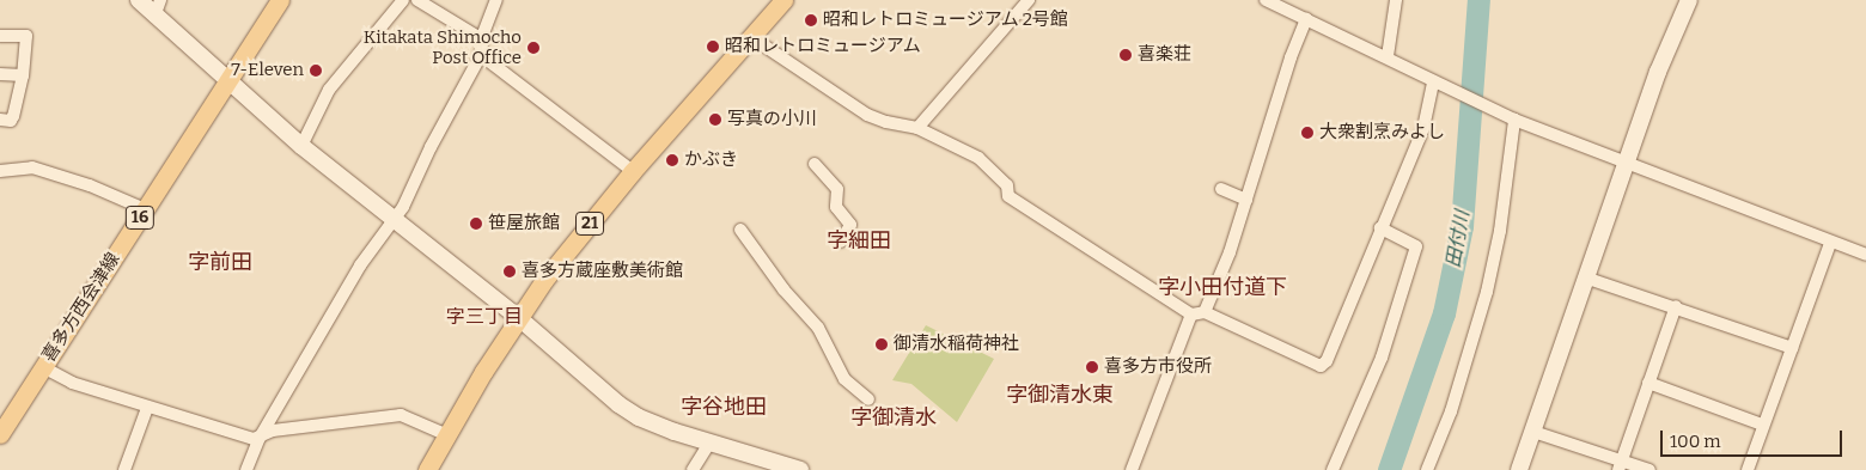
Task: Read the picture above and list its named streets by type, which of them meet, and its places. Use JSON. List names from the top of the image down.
{
  "streets": {
    "main road": ["16", "21", "喜多方西会津線"]
  },
  "districts": [
    "字細田",
    "字前田",
    "字小田付道下",
    "字三丁目",
    "字御清水東",
    "字谷地田",
    "字御清水"
  ],
  "water": ["田付川"],
  "places": [
    "昭和レトロミュージアム 2号館",
    "昭和レトロミュージアム",
    "Kitakata Shimocho Post Office",
    "喜楽荘",
    "7-Eleven",
    "写真の小川",
    "大衆割烹みよし",
    "かぶき",
    "笹屋旅館",
    "喜多方蔵座敷美術館",
    "御清水稲荷神社",
    "喜多方市役所"
  ],
  "scale_bar": "100 m"
}
